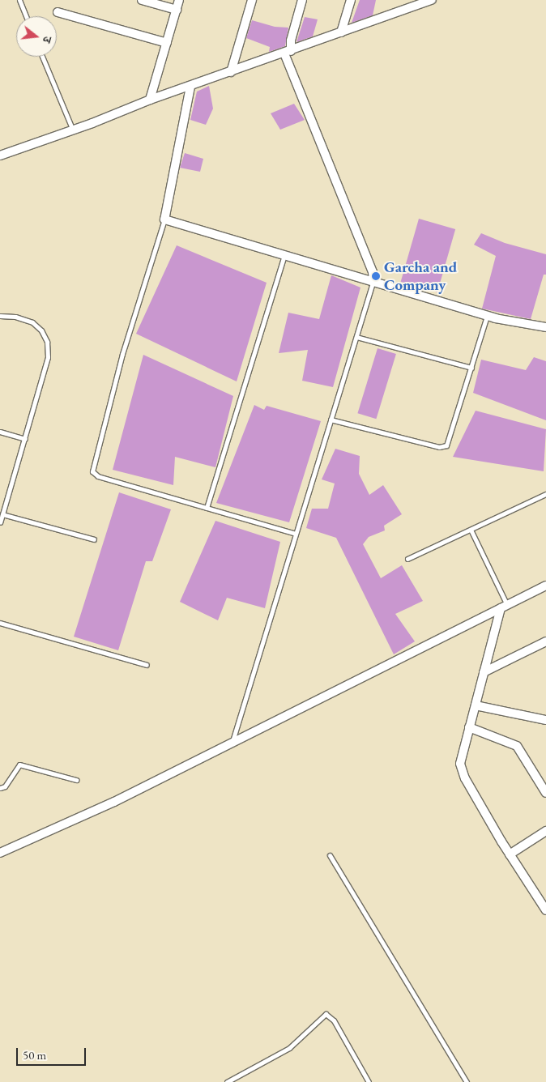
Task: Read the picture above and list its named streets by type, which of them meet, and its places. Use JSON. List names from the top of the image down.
{
  "places": ["Garcha and Company"],
  "scale_bar": "50 m",
  "north": "right"
}
